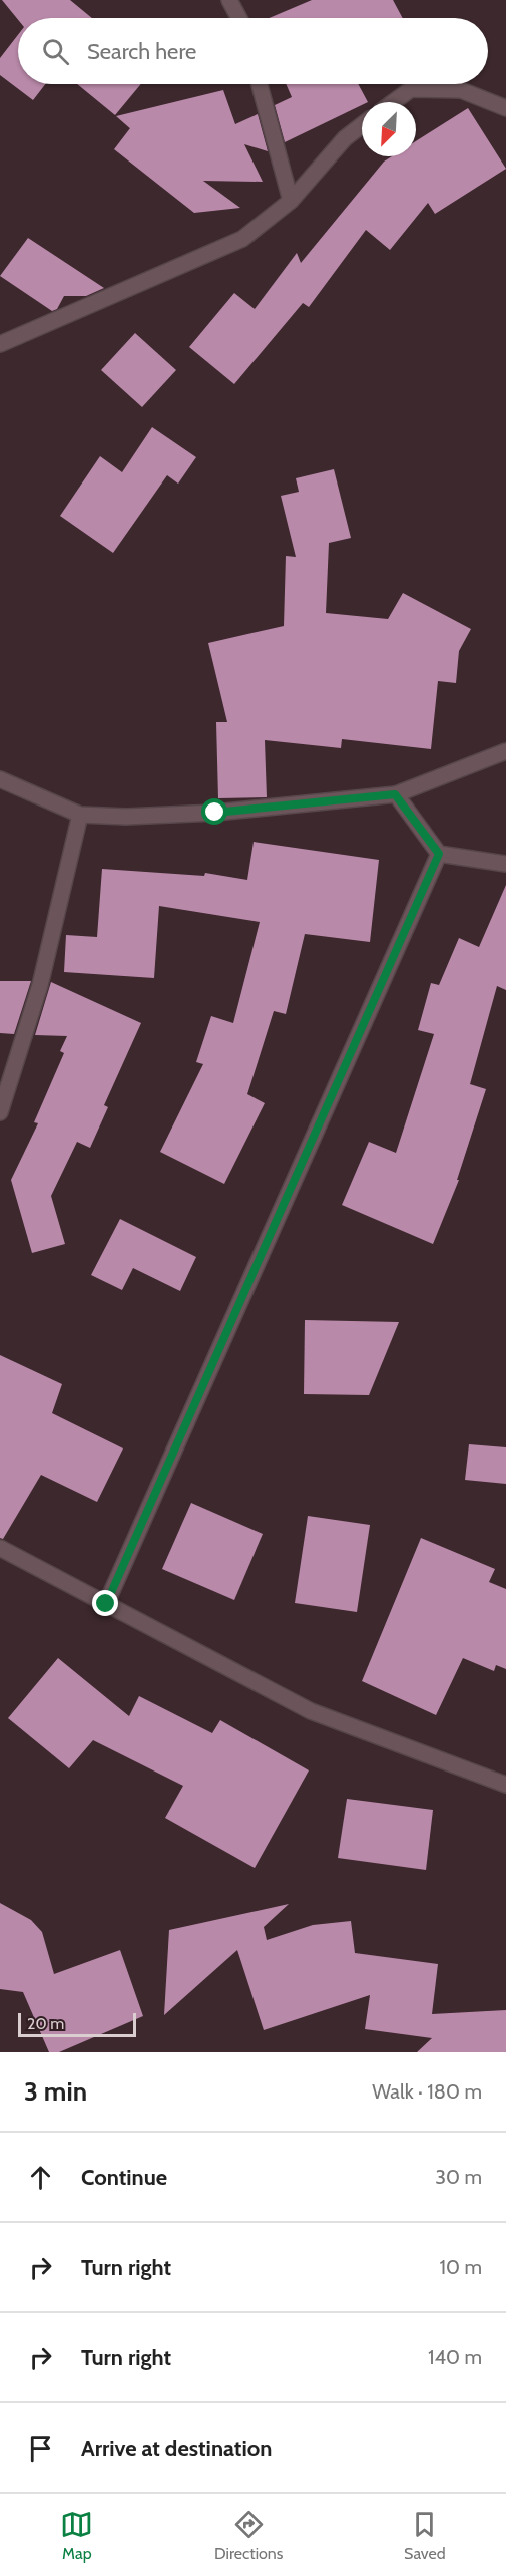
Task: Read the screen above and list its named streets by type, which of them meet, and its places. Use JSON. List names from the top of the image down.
{
  "scale_bar": "20 m",
  "north": "bottom left",
  "page": {
    "search": "Search here",
    "scale": "20 m",
    "heading": ["3 min", "Walk · 180 m"],
    "list": [
      ["Continue", "30 m"],
      ["Turn right", "10 m"],
      ["Turn right", "140 m"],
      "Arrive at destination"
    ],
    "nav": ["Map", "Directions", "Saved"]
  }
}
